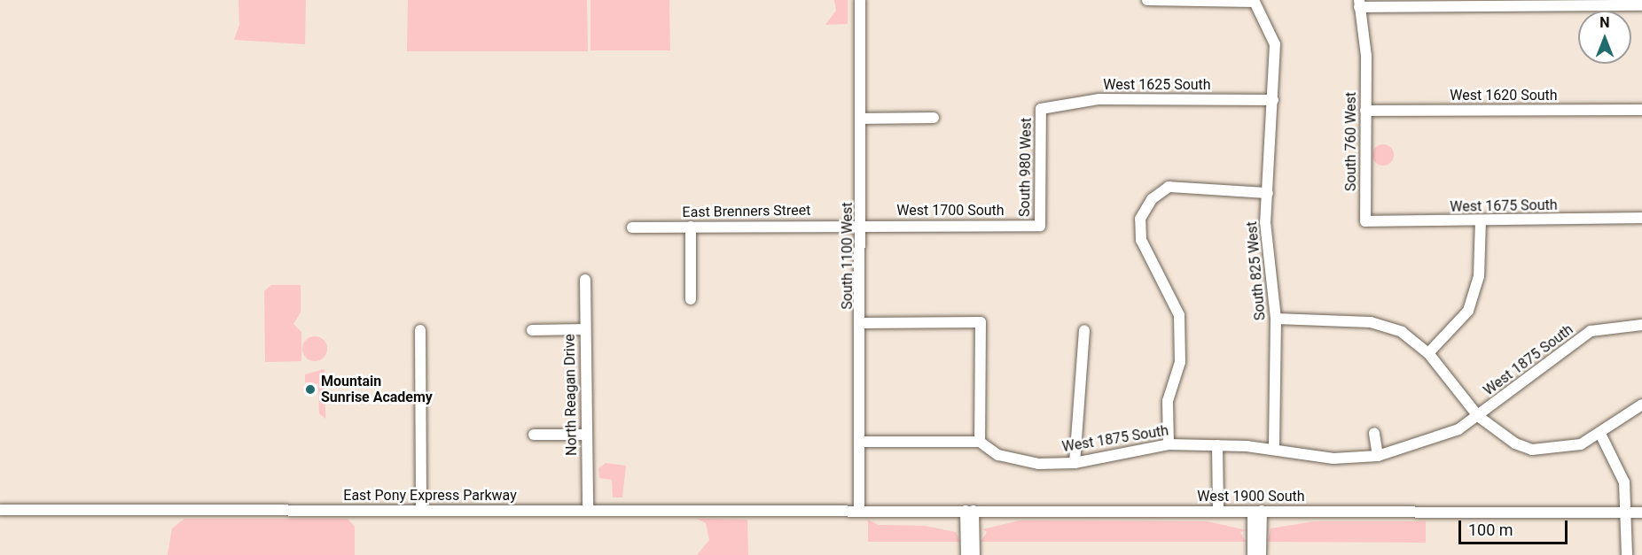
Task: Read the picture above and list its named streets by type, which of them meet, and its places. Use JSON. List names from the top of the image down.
{
  "streets": {
    "street": [
      "West 1625 South",
      "West 1620 South",
      "South 760 West",
      "South 980 West",
      "West 1675 South",
      "West 1700 South",
      "East Brenners Street",
      "South 1100 West",
      "South 825 West",
      "West 1875 South",
      "North Reagan Drive",
      "East Pony Express Parkway",
      "West 1900 South"
    ]
  },
  "crossings": [
    ["West 1625 South", "South 980 West"],
    ["West 1625 South", "South 825 West"],
    ["West 1620 South", "South 760 West"],
    ["South 760 West", "West 1675 South"],
    ["South 980 West", "West 1700 South"],
    ["West 1700 South", "East Brenners Street"],
    ["West 1700 South", "South 1100 West"],
    ["East Brenners Street", "South 1100 West"],
    ["South 1100 West", "West 1875 South"],
    ["South 1100 West", "East Pony Express Parkway"],
    ["South 1100 West", "West 1900 South"],
    ["South 825 West", "West 1875 South"],
    ["North Reagan Drive", "East Pony Express Parkway"],
    ["East Pony Express Parkway", "West 1900 South"]
  ],
  "places": ["Mountain Sunrise Academy"],
  "scale_bar": "100 m",
  "north": "top"
}
